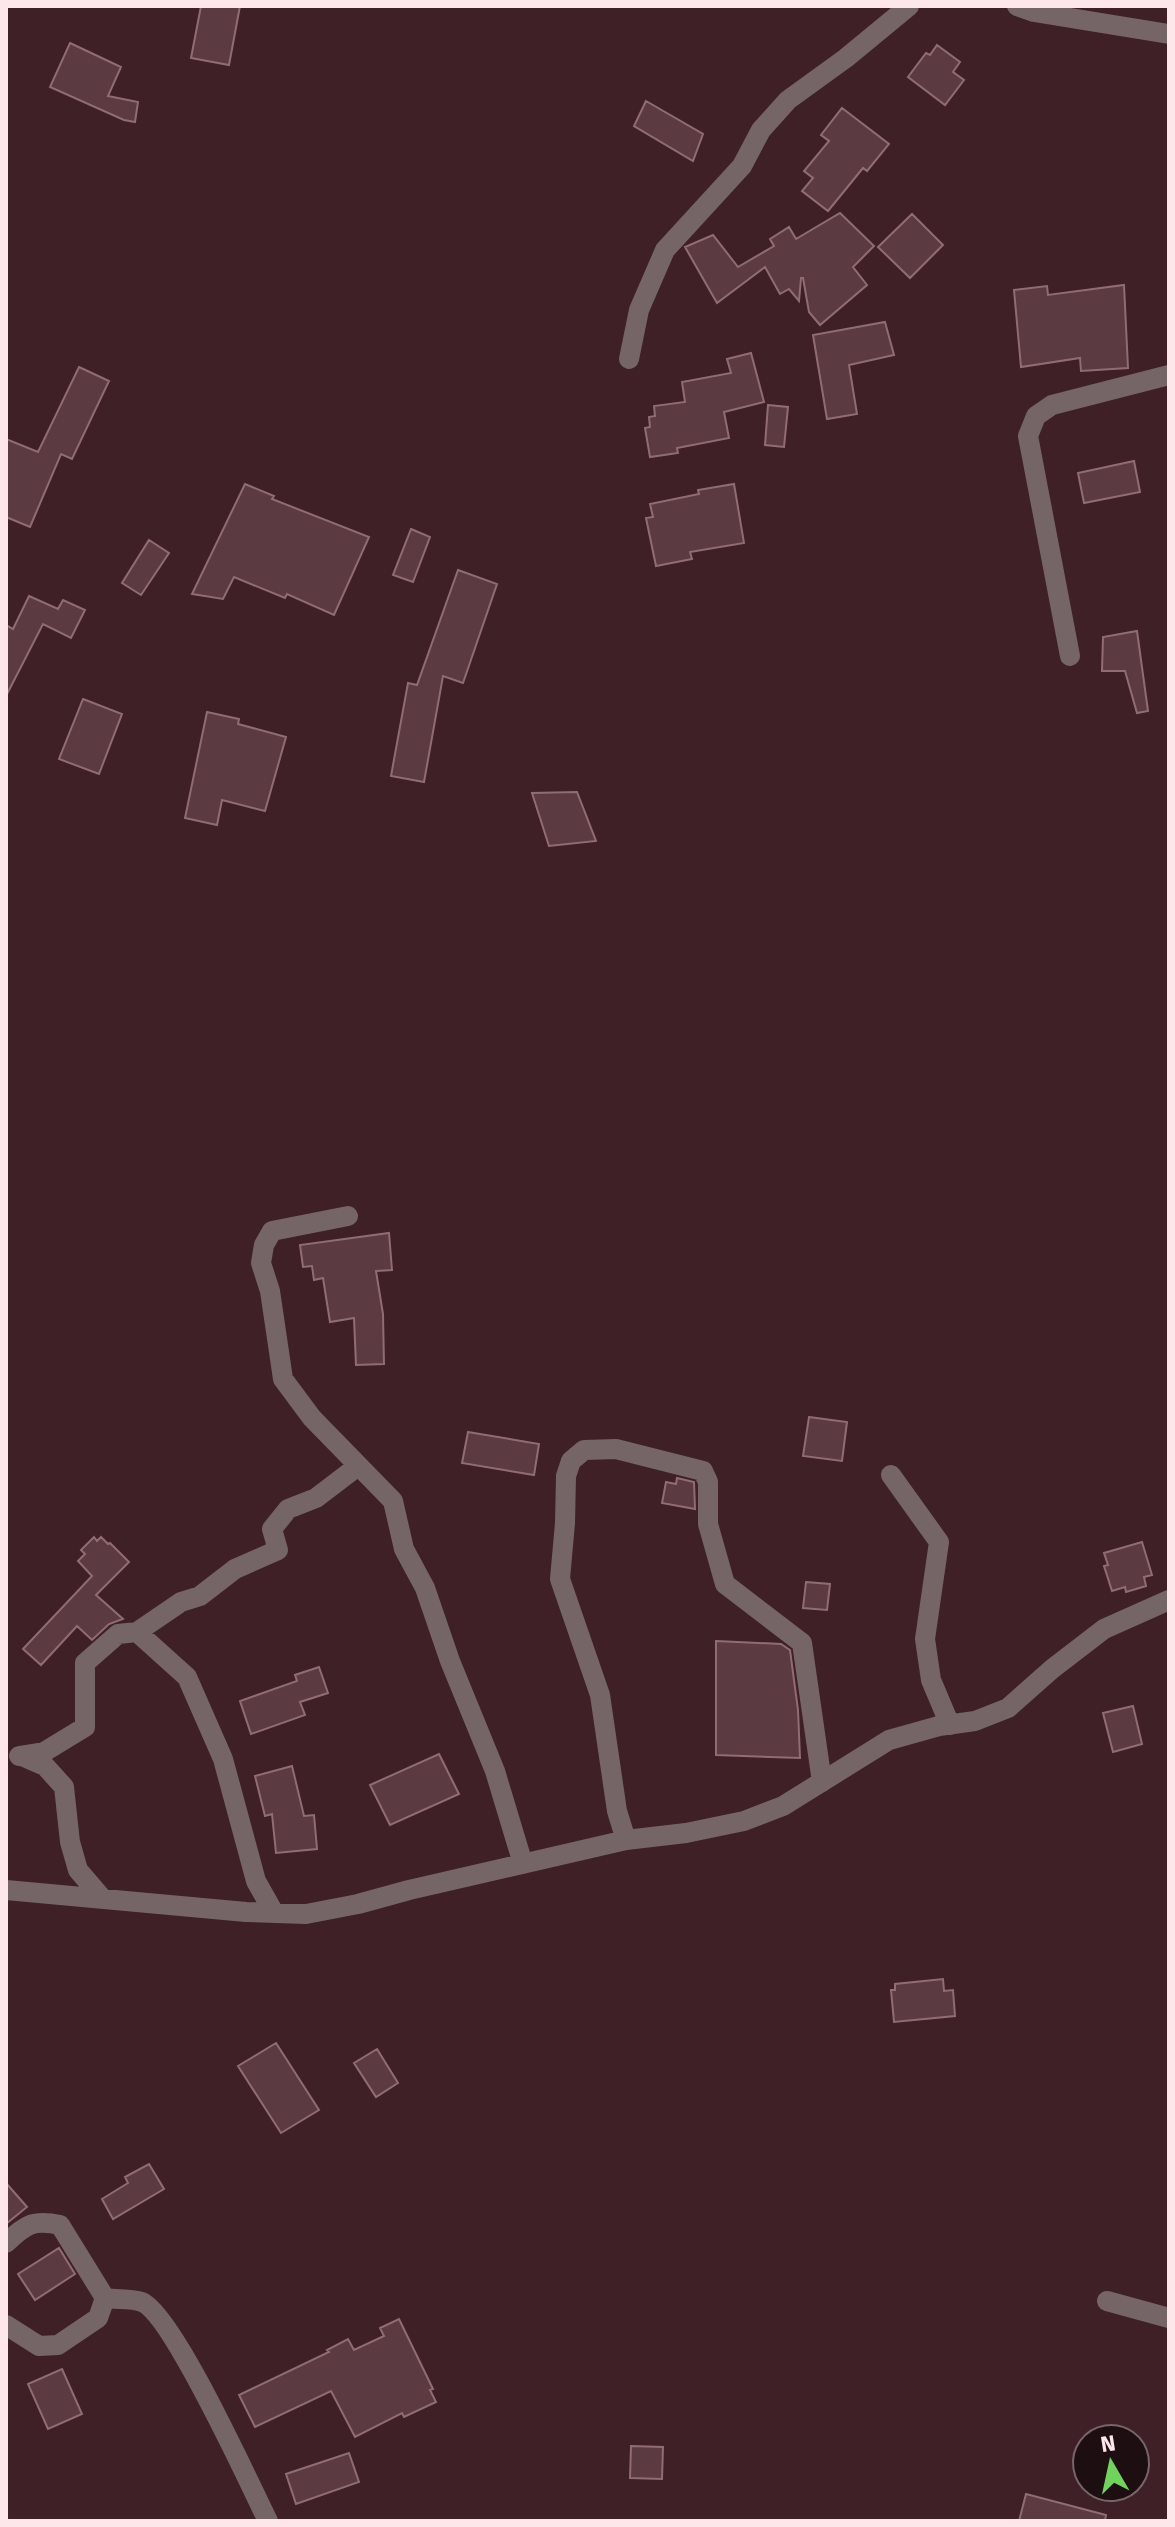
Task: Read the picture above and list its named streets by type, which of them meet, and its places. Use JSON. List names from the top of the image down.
{
  "north": "top"
}
